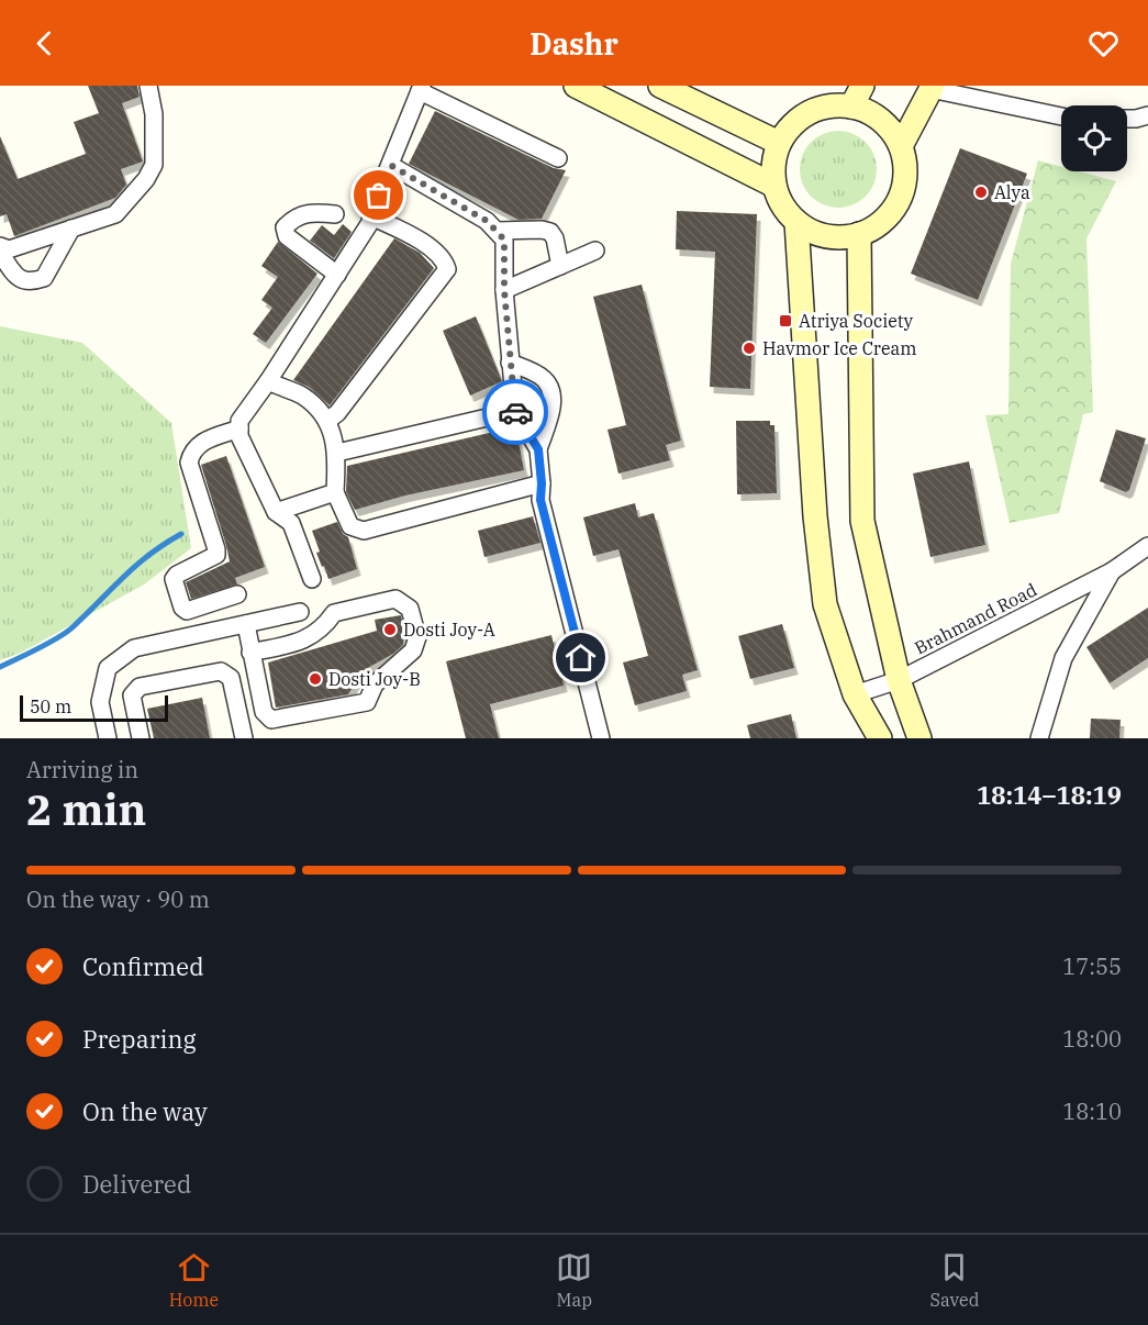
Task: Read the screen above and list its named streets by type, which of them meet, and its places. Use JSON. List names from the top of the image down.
{
  "streets": {
    "street": ["Brahmand Road"]
  },
  "places": {
    "other": [
      "Alya",
      "Havmor Ice Cream",
      "Dosti Joy-A",
      "Dosti Joy-B"
    ],
    "transit": ["Atriya Society"]
  },
  "scale_bar": "50 m",
  "page": {
    "header": "Dashr",
    "scale": "50 m",
    "heading": ["2 min", "Arriving in", "18:14–18:19"],
    "bar": "On the way · 90 m",
    "list": [
      ["Confirmed", "17:55"],
      ["Preparing", "18:00"],
      ["On the way", "18:10"],
      "Delivered"
    ],
    "tabs": ["Home", "Map", "Saved"]
  }
}
